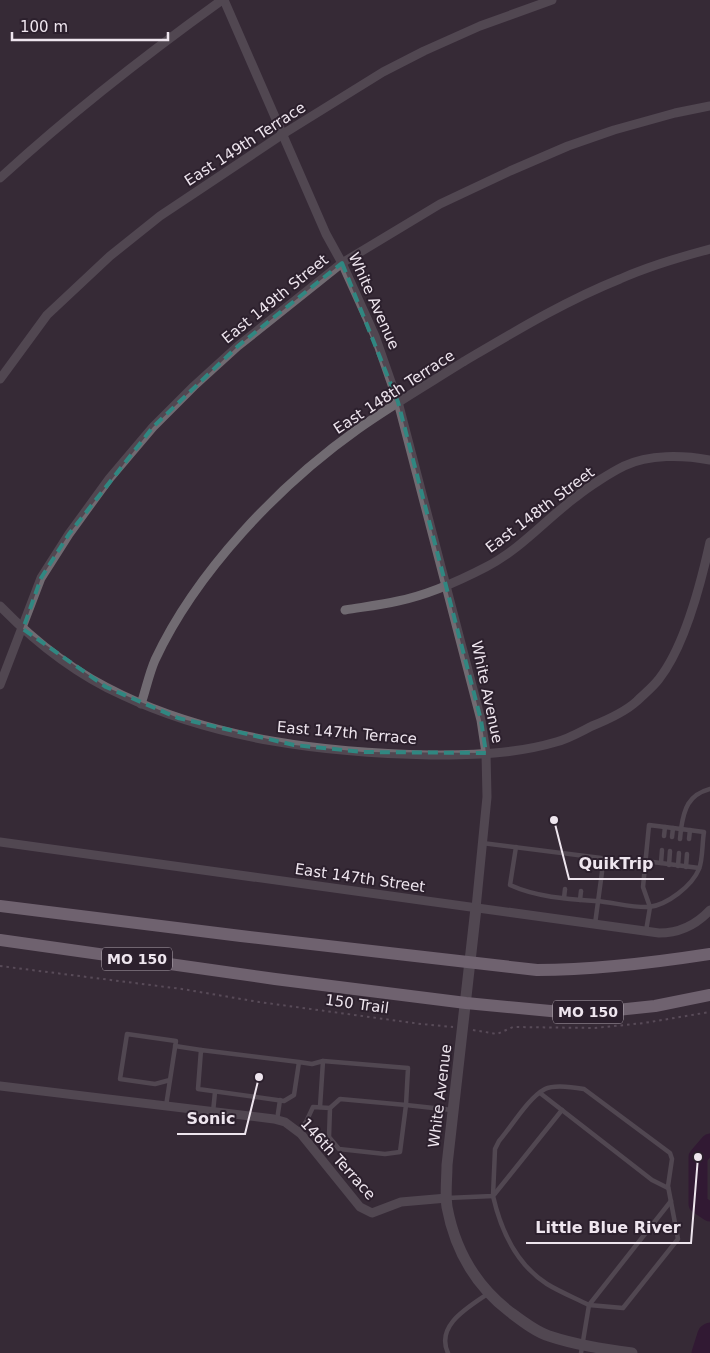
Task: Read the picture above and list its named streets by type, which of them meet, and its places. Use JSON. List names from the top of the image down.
{
  "streets": {
    "main road": ["MO 150"],
    "street": [
      "East 149th Terrace",
      "East 149th Street",
      "White Avenue",
      "East 148th Terrace",
      "East 148th Street",
      "East 147th Terrace",
      "East 147th Street",
      "146th Terrace"
    ],
    "path": ["150 Trail"]
  },
  "crossings": [
    ["East 149th Terrace", "White Avenue"],
    ["East 149th Street", "White Avenue"],
    ["East 149th Street", "East 147th Terrace"],
    ["White Avenue", "East 148th Terrace"],
    ["White Avenue", "East 148th Street"],
    ["White Avenue", "East 147th Terrace"],
    ["White Avenue", "East 147th Street"],
    ["White Avenue", "MO 150"],
    ["White Avenue", "150 Trail"],
    ["White Avenue", "146th Terrace"],
    ["East 148th Terrace", "East 147th Terrace"]
  ],
  "places": ["QuikTrip", "Sonic", "Little Blue River"],
  "scale_bar": "100 m"
}
